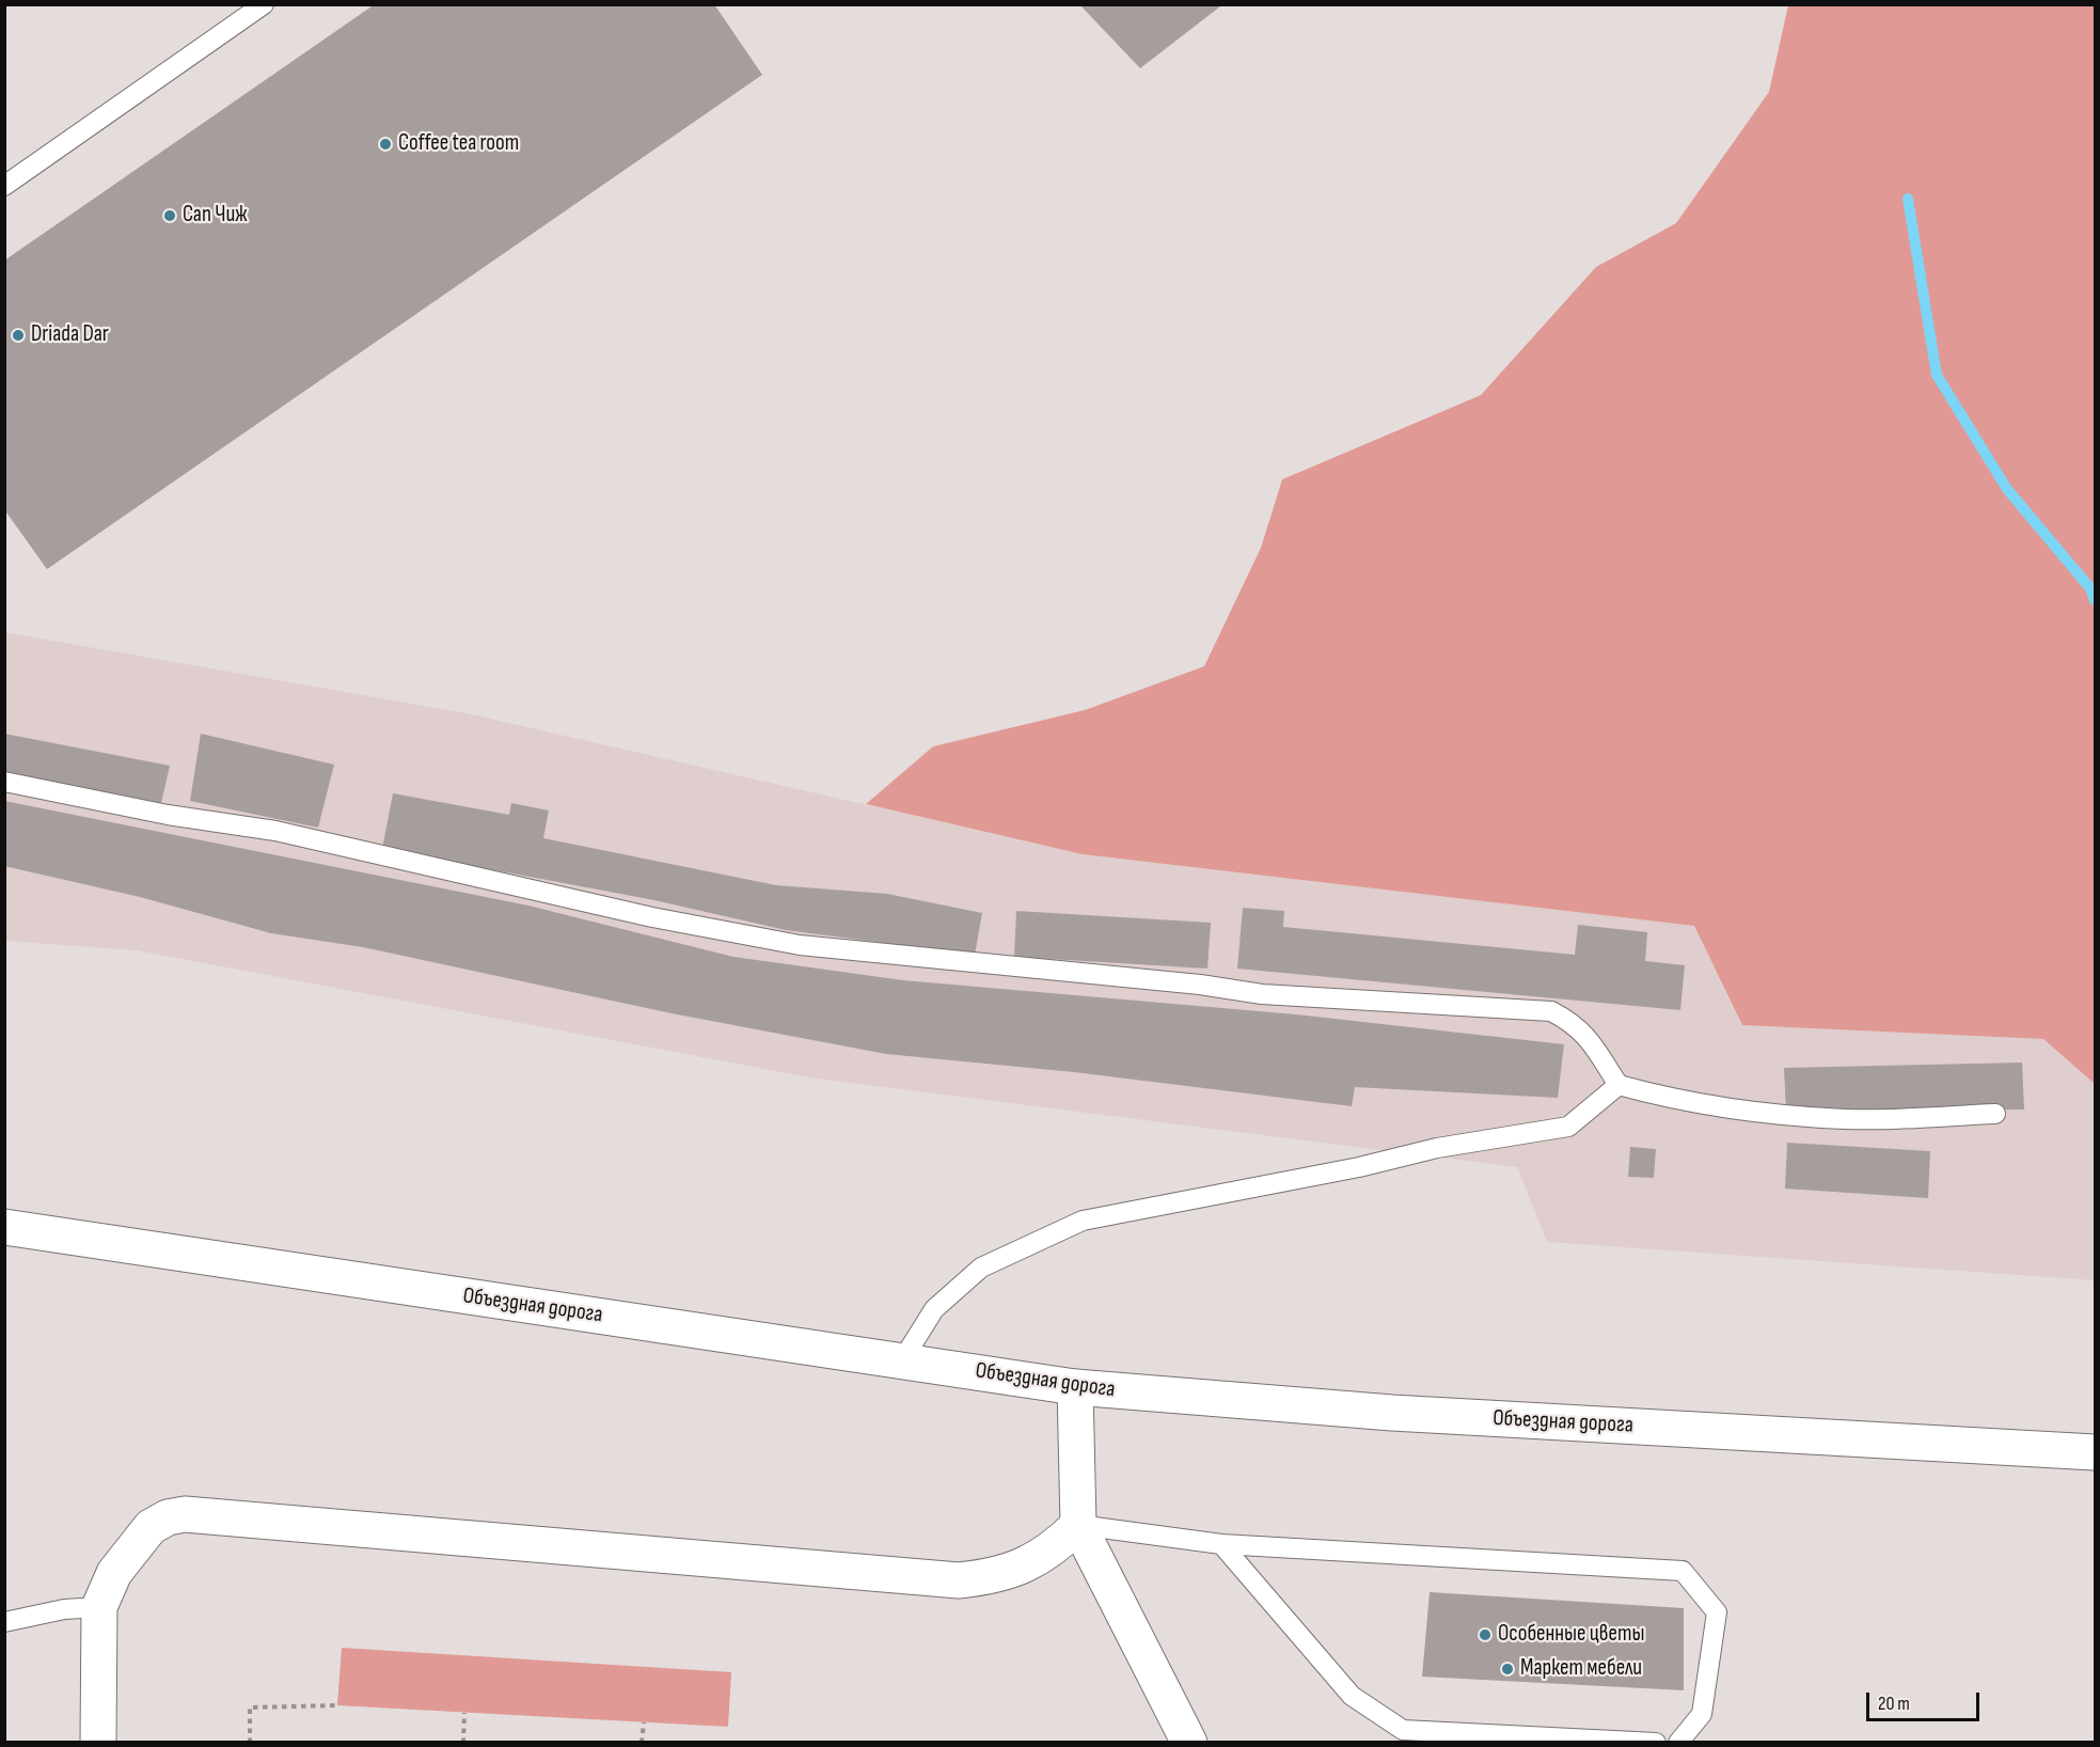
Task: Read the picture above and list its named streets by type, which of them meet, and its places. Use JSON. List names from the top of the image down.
{
  "streets": {
    "main road": ["Объездная дорога"]
  },
  "places": [
    "Coffee tea room",
    "Сап Чиж",
    "Driada Dar",
    "Особенные цветы",
    "Маркет мебели"
  ],
  "scale_bar": "20 m"
}
